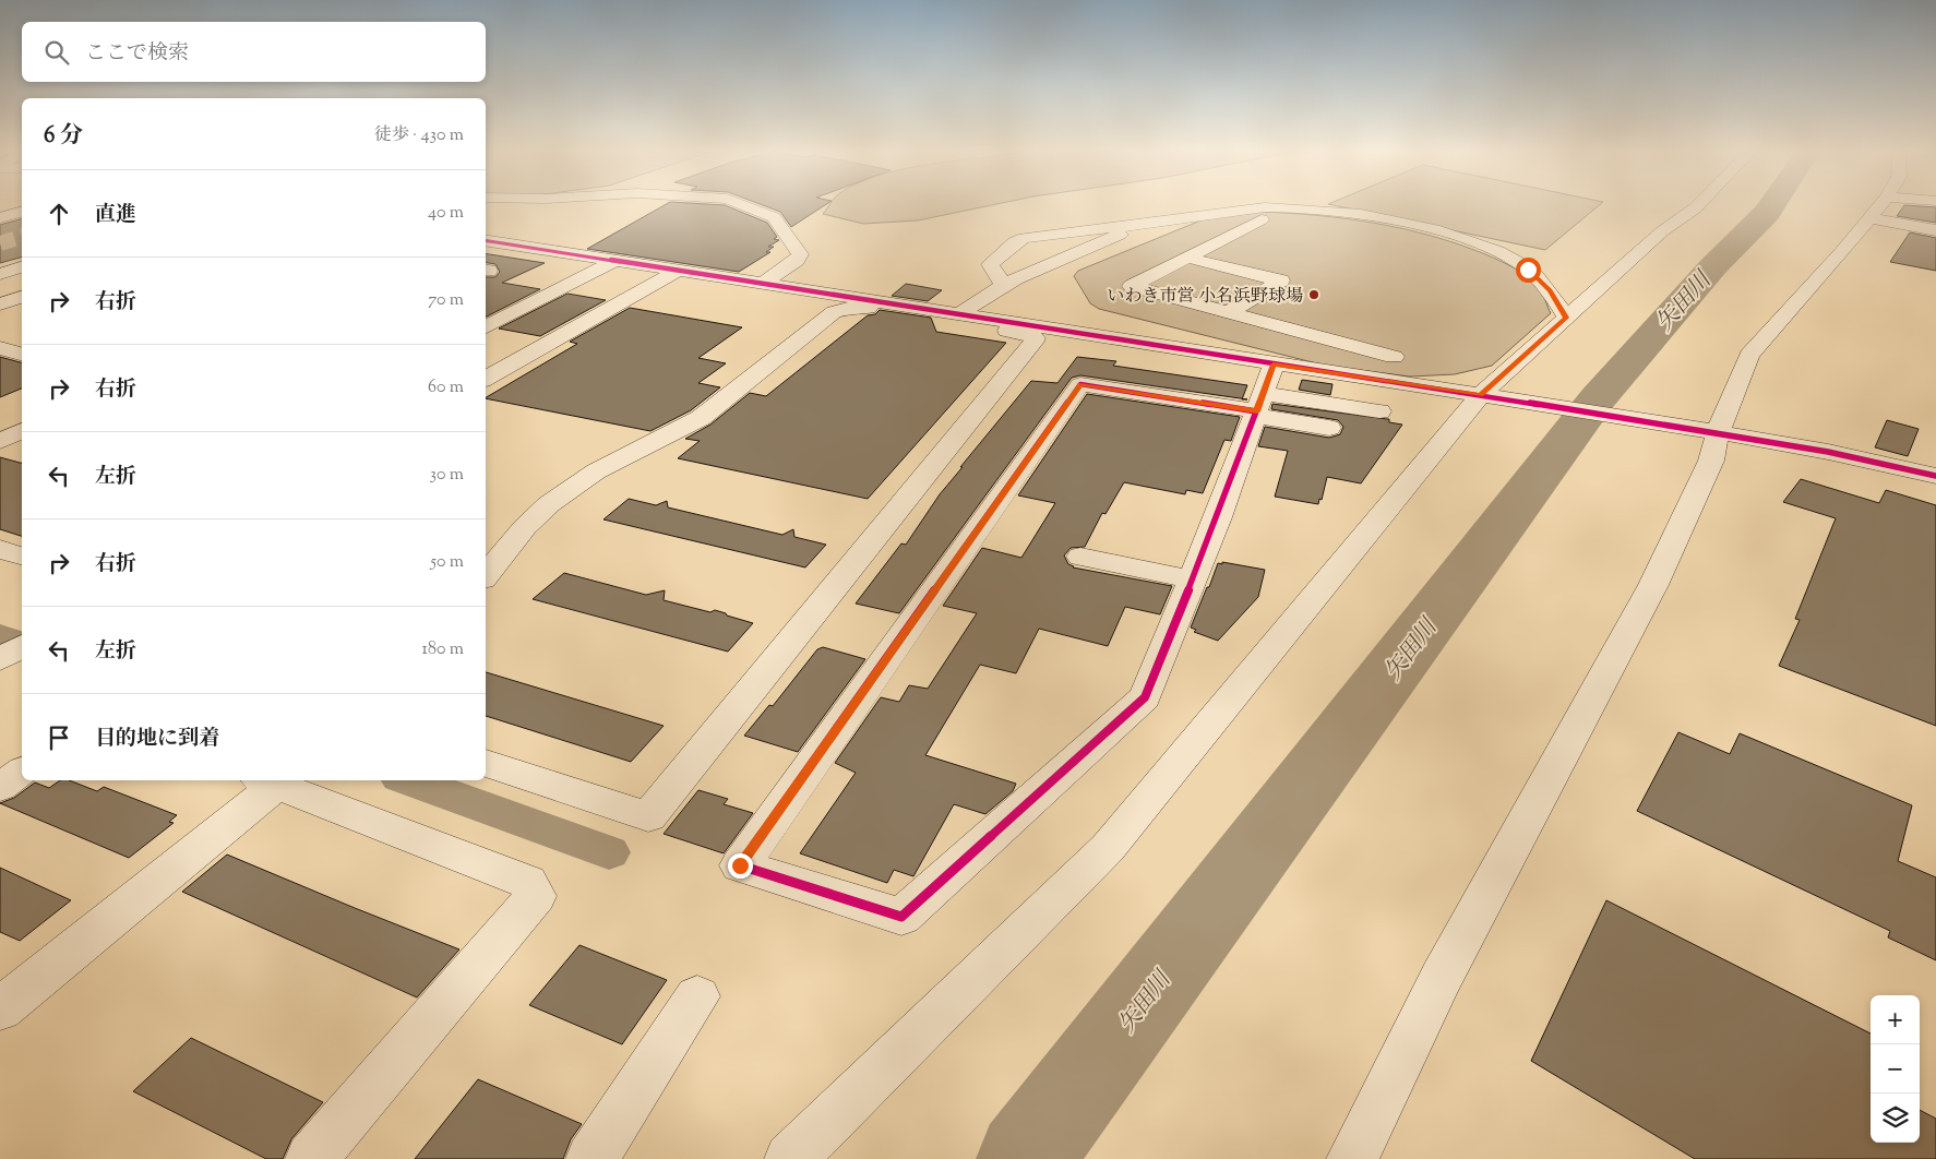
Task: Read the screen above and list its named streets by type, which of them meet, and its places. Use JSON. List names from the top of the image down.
{
  "water": ["矢田川"],
  "places": ["いわき市営 小名浜野球場"],
  "page": {
    "search": "ここで検索",
    "heading": ["6 分", "徒歩 · 430 m"],
    "list": [
      ["直進", "40 m"],
      ["右折", "70 m"],
      ["右折", "60 m"],
      ["左折", "30 m"],
      ["右折", "50 m"],
      ["左折", "180 m"],
      "目的地に到着"
    ],
    "map_buttons": ["+", "−"]
  }
}
